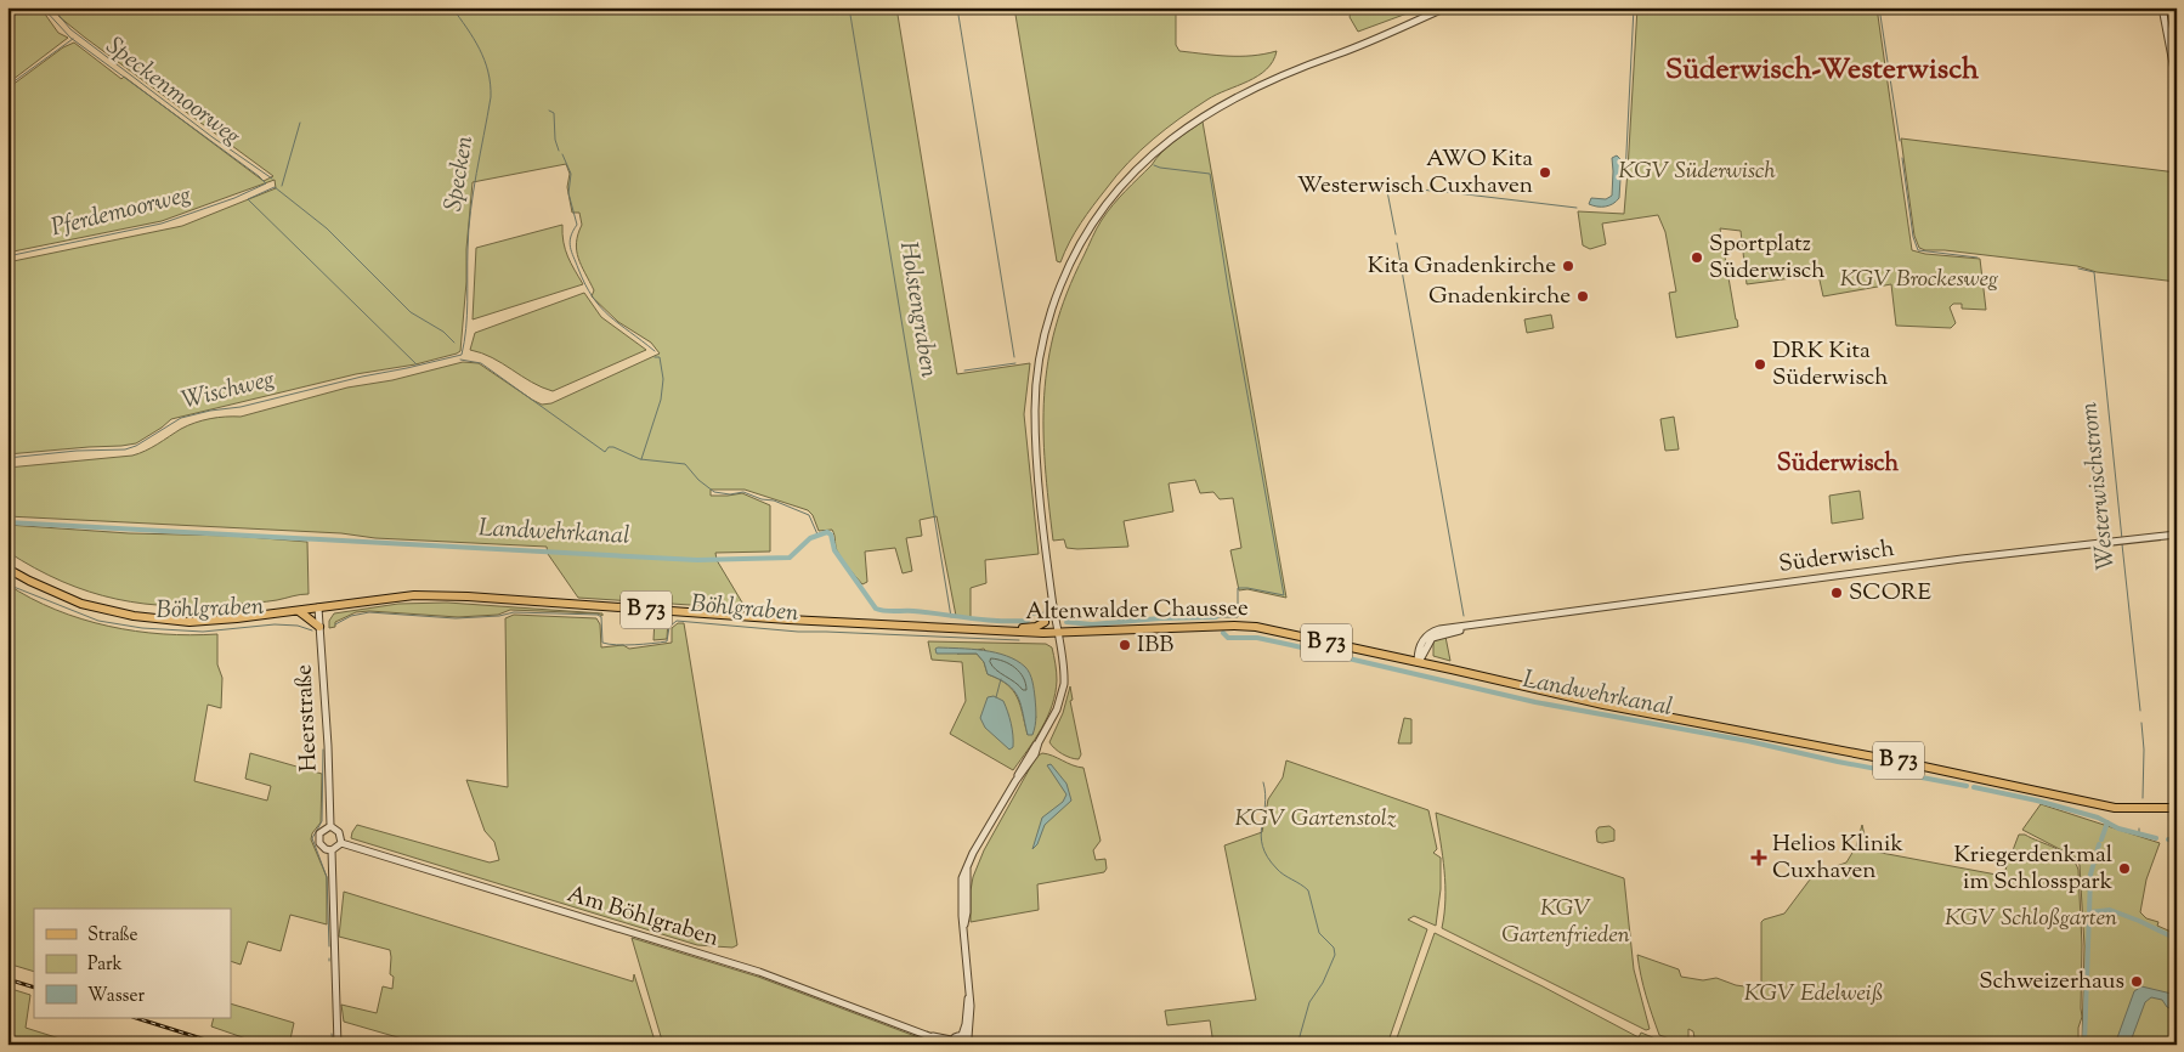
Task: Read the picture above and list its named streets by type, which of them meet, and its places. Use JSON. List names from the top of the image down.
{
  "streets": {
    "main road": ["B 73", "Altenwalder Chaussee"],
    "street": ["Süderwisch", "Heerstraße", "Am Böhlgraben"]
  },
  "crossings": [
    ["Süderwisch", "Altenwalder Chaussee"],
    ["Altenwalder Chaussee", "Heerstraße"],
    ["Heerstraße", "Am Böhlgraben"]
  ],
  "districts": ["Süderwisch-Westerwisch", "Süderwisch"],
  "water": [
    "Speckenmoorweg",
    "Specken",
    "Pferdemoorweg",
    "Holstengraben",
    "Wischweg",
    "Westerwischstrom",
    "Landwehrkanal",
    "Böhlgraben"
  ],
  "parks": [
    "KGV Süderwisch",
    "KGV Brockesweg",
    "KGV Gartenstolz",
    "KGV Gartenfrieden",
    "KGV Schloßgarten",
    "KGV Edelweiß"
  ],
  "places": {
    "other": [
      "AWO Kita Westerwisch Cuxhaven",
      "Sportplatz Süderwisch",
      "Kita Gnadenkirche",
      "Gnadenkirche",
      "DRK Kita Süderwisch",
      "SCORE",
      "IBB",
      "Kriegerdenkmal im Schlosspark",
      "Schweizerhaus"
    ],
    "health": ["Helios Klinik Cuxhaven"]
  },
  "legend": ["Straße", "Park", "Wasser"]
}
